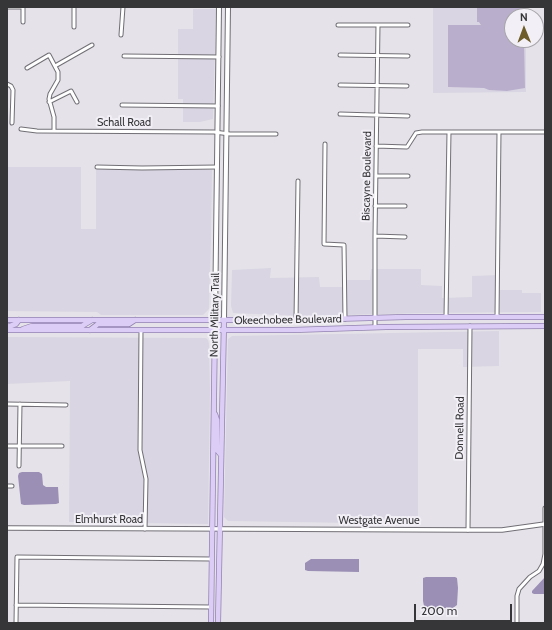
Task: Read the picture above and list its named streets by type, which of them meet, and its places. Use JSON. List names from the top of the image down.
{
  "streets": {
    "main road": ["North Military Trail", "Okeechobee Boulevard"],
    "street": [
      "Schall Road",
      "Biscayne Boulevard",
      "Donnell Road",
      "Elmhurst Road",
      "Westgate Avenue"
    ]
  },
  "crossings": [
    ["Schall Road", "North Military Trail"],
    ["Biscayne Boulevard", "Okeechobee Boulevard"],
    ["North Military Trail", "Okeechobee Boulevard"],
    ["North Military Trail", "Elmhurst Road"],
    ["North Military Trail", "Westgate Avenue"],
    ["Okeechobee Boulevard", "Donnell Road"],
    ["Donnell Road", "Westgate Avenue"],
    ["Elmhurst Road", "Westgate Avenue"]
  ],
  "scale_bar": "200 m",
  "north": "top"
}
